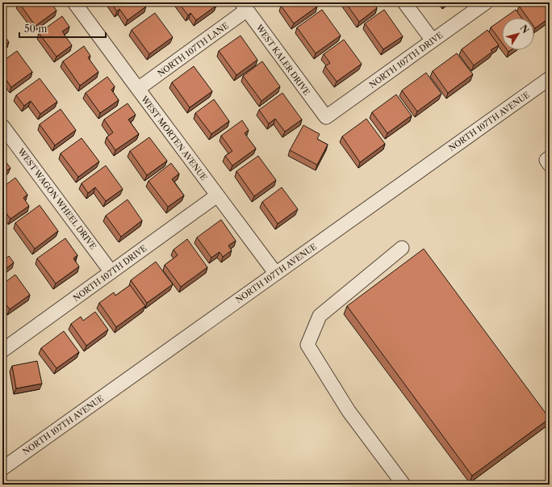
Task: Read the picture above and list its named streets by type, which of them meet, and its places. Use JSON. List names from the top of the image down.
{
  "streets": {
    "street": [
      "NORTH 107TH LANE",
      "WEST KALER DRIVE",
      "NORTH 107TH DRIVE",
      "NORTH 107TH AVENUE",
      "WEST MORTEN AVENUE",
      "WEST WAGON WHEEL DRIVE"
    ]
  },
  "crossings": [
    ["NORTH 107TH LANE", "WEST KALER DRIVE"],
    ["NORTH 107TH LANE", "WEST MORTEN AVENUE"],
    ["WEST KALER DRIVE", "NORTH 107TH DRIVE"],
    ["NORTH 107TH DRIVE", "WEST MORTEN AVENUE"],
    ["NORTH 107TH DRIVE", "WEST WAGON WHEEL DRIVE"],
    ["NORTH 107TH AVENUE", "WEST MORTEN AVENUE"]
  ],
  "scale_bar": "50 m",
  "north": "top right"
}
